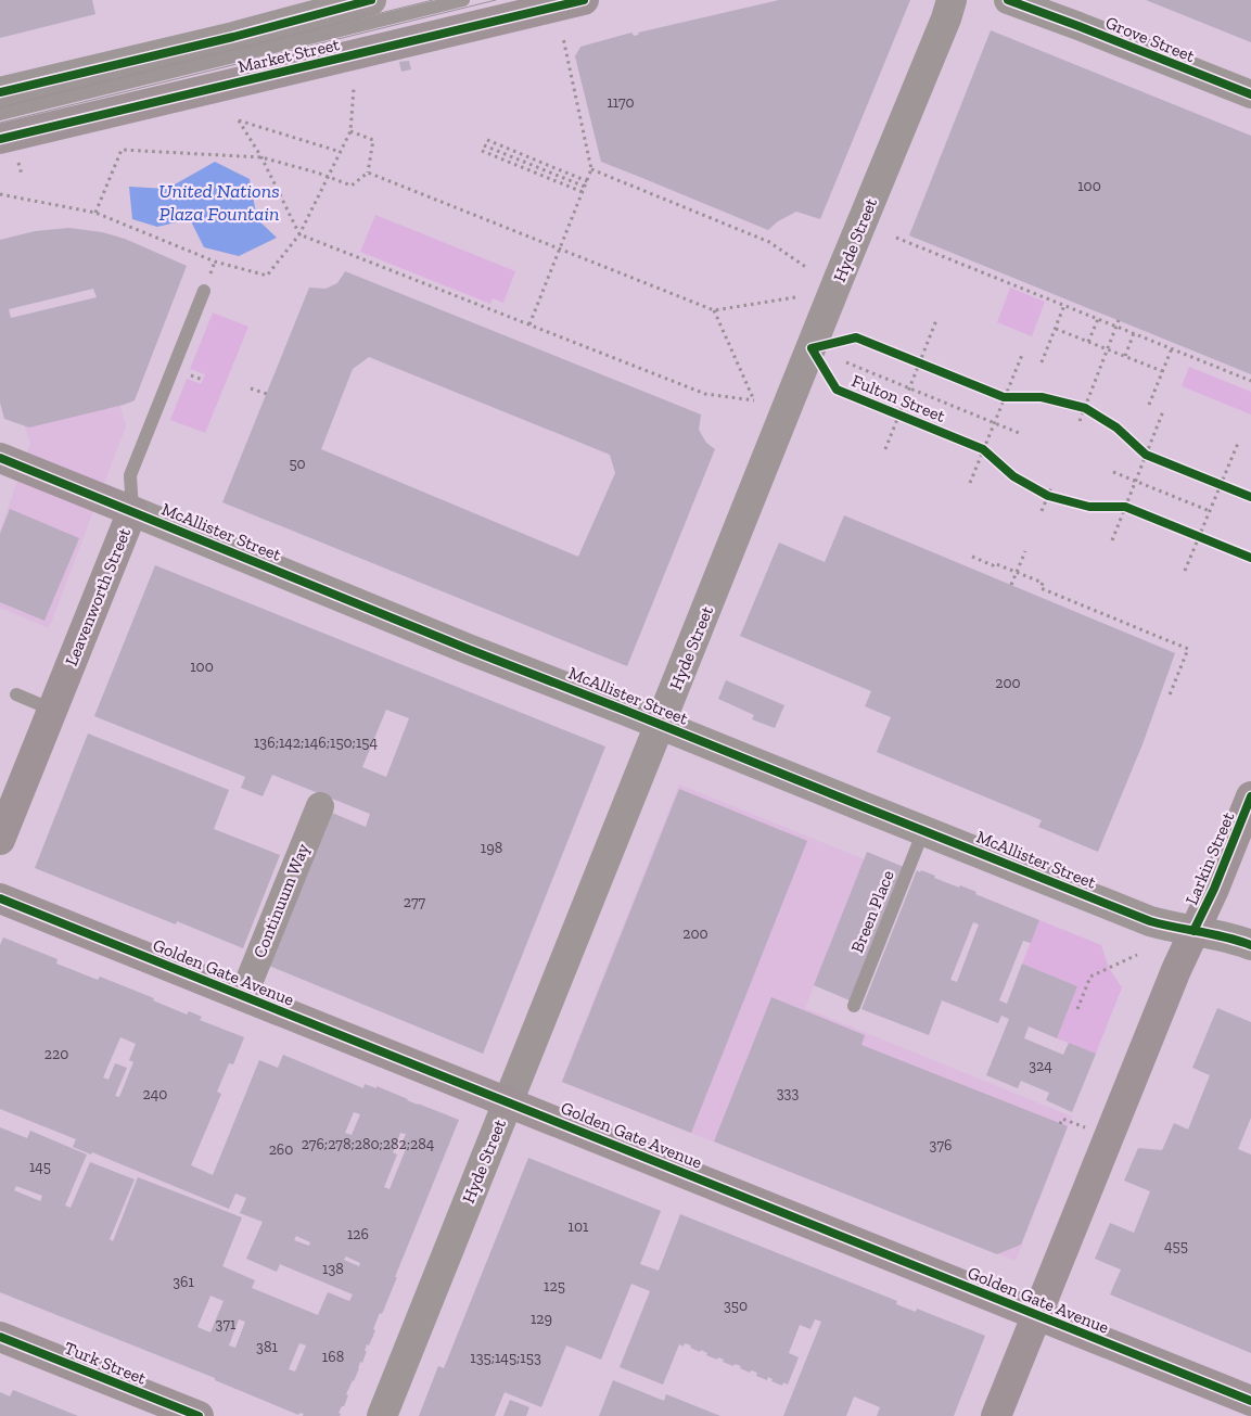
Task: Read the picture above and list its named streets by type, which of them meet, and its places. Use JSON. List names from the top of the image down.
{
  "streets": {
    "main road": [
      "Market Street",
      "McAllister Street",
      "Leavenworth Street",
      "Larkin Street",
      "Golden Gate Avenue",
      "Turk Street"
    ],
    "street": ["Grove Street", "Hyde Street", "Continuum Way"],
    "lane": ["Breen Place"],
    "cycle path": ["Fulton Street"]
  },
  "crossings": [
    ["Hyde Street", "McAllister Street"],
    ["Hyde Street", "Golden Gate Avenue"],
    ["McAllister Street", "Leavenworth Street"],
    ["McAllister Street", "Larkin Street"],
    ["McAllister Street", "Breen Place"],
    ["Larkin Street", "Golden Gate Avenue"],
    ["Continuum Way", "Golden Gate Avenue"]
  ],
  "water": ["United Nations Plaza Fountain"],
  "house_numbers": [
    "1170",
    "100",
    "50",
    "100",
    "200",
    "136;142;146;150;154",
    "198",
    "277",
    "200",
    "220",
    "324",
    "333",
    "240",
    "276;278;280;282;284",
    "376",
    "260",
    "145",
    "101",
    "126",
    "455",
    "138",
    "361",
    "125",
    "350",
    "129",
    "371",
    "381",
    "168",
    "135;145;153"
  ]
}
